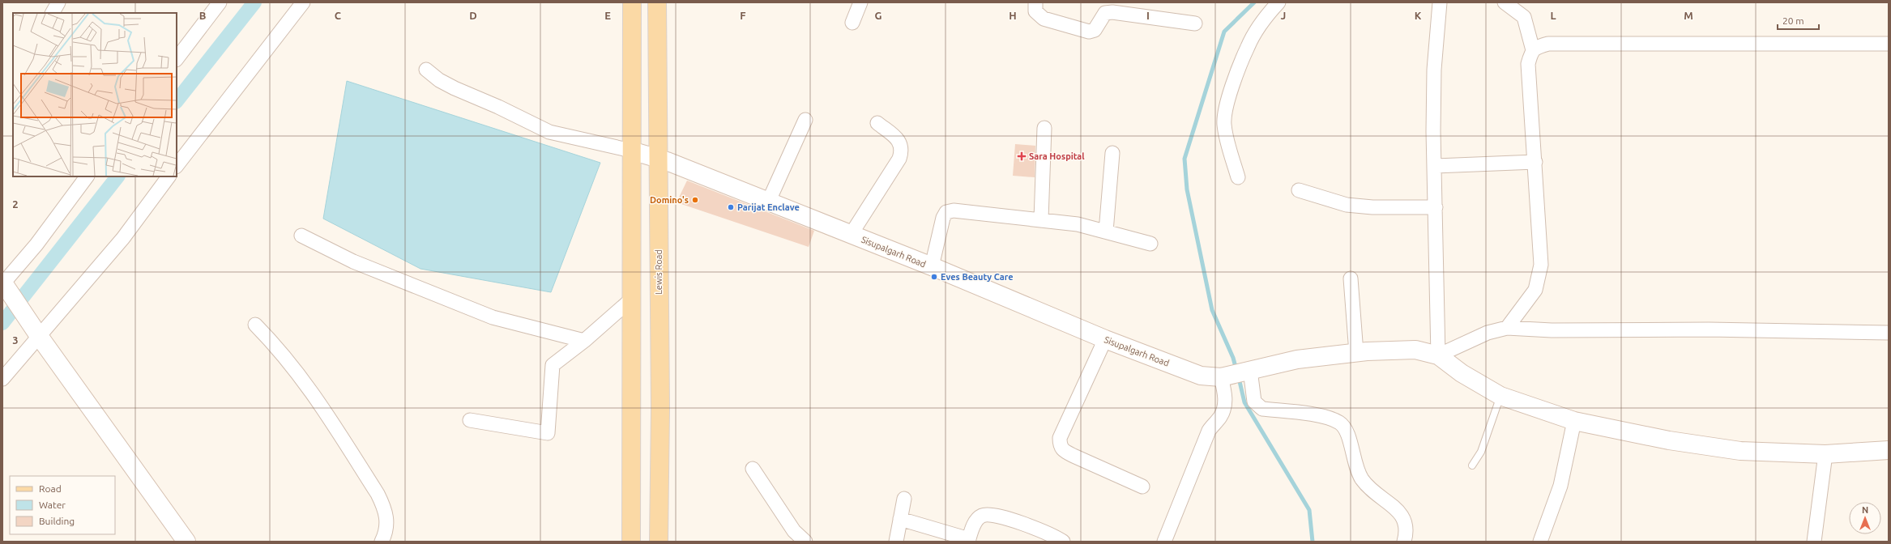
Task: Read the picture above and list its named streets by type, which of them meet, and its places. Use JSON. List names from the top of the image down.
{
  "streets": {
    "main road": ["Lewis Road"],
    "street": ["Sisupalgarh Road"]
  },
  "crossings": [
    ["Sisupalgarh Road", "Lewis Road"]
  ],
  "places": {
    "health": ["Sara Hospital"],
    "other": ["Domino's", "Parijat Enclave", "Eves Beauty Care"]
  },
  "legend": ["Road", "Water", "Building"],
  "scale_bar": "20 m",
  "north": "top",
  "grid": {
    "columns": [
      "B",
      "C",
      "D",
      "E",
      "F",
      "G",
      "H",
      "I",
      "J",
      "K",
      "L",
      "M"
    ],
    "rows": ["2", "3"]
  }
}
